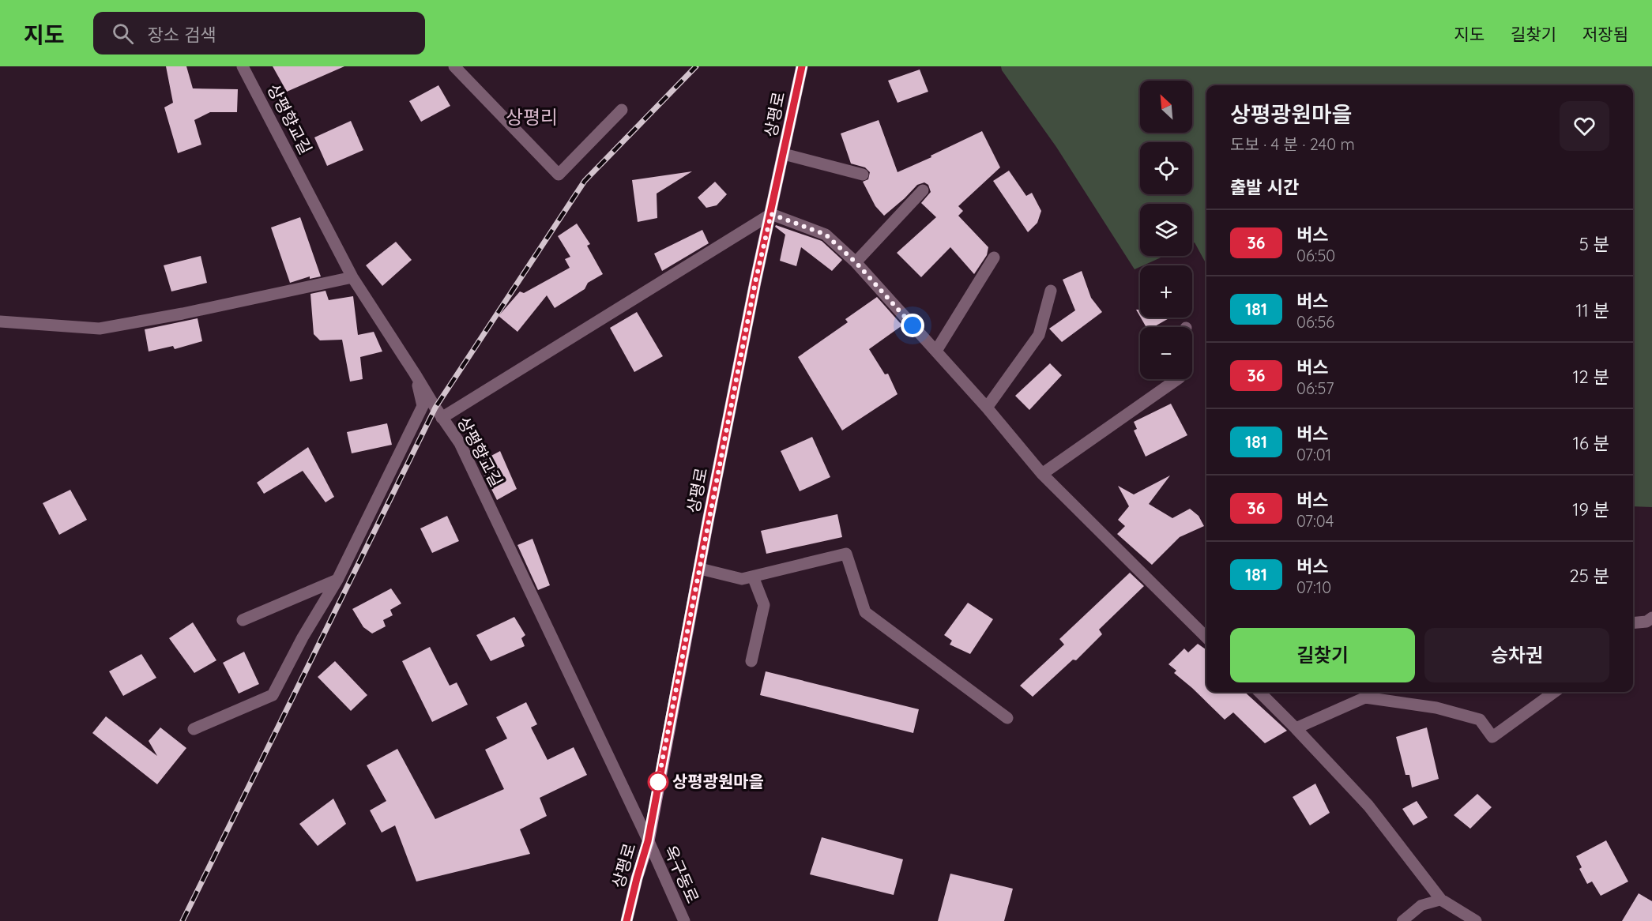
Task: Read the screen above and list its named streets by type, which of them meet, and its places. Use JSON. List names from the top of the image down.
{
  "streets": {
    "main road": ["상평로"],
    "street": ["상평향교길", "옥구동로"]
  },
  "crossings": [
    ["상평로", "상평향교길"],
    ["상평로", "옥구동로"],
    ["상평향교길", "옥구동로"]
  ],
  "districts": ["상평리"],
  "places": ["상평광원마을"],
  "lines": ["bus line 36"],
  "north": "top left",
  "page": {
    "header": "지도",
    "search": "장소 검색",
    "nav": ["지도", "길찾기", "저장됨"],
    "map_buttons": ["+", "−"],
    "heading": [
      ["상평광원마을", "도보 · 4 분 · 240 m"],
      "출발 시간"
    ],
    "list": [
      {
        "mark": "36",
        "name": "버스",
        "note": "06:50",
        "value": "5 분"
      },
      {
        "mark": "181",
        "name": "버스",
        "note": "06:56",
        "value": "11 분"
      },
      {
        "mark": "36",
        "name": "버스",
        "note": "06:57",
        "value": "12 분"
      },
      {
        "mark": "181",
        "name": "버스",
        "note": "07:01",
        "value": "16 분"
      },
      {
        "mark": "36",
        "name": "버스",
        "note": "07:04",
        "value": "19 분"
      },
      {
        "mark": "181",
        "name": "버스",
        "note": "07:10",
        "value": "25 분"
      }
    ],
    "buttons": ["길찾기", "승차권"]
  }
}
